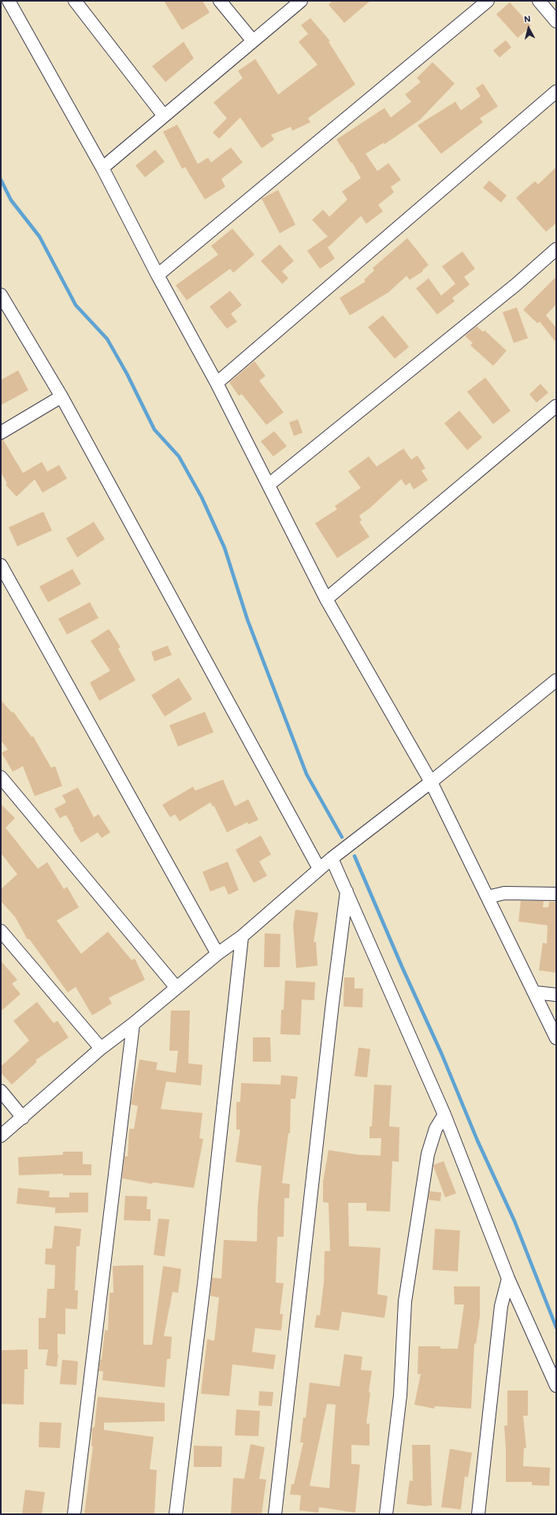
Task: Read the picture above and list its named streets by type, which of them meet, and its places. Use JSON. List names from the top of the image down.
{
  "north": "top"
}
